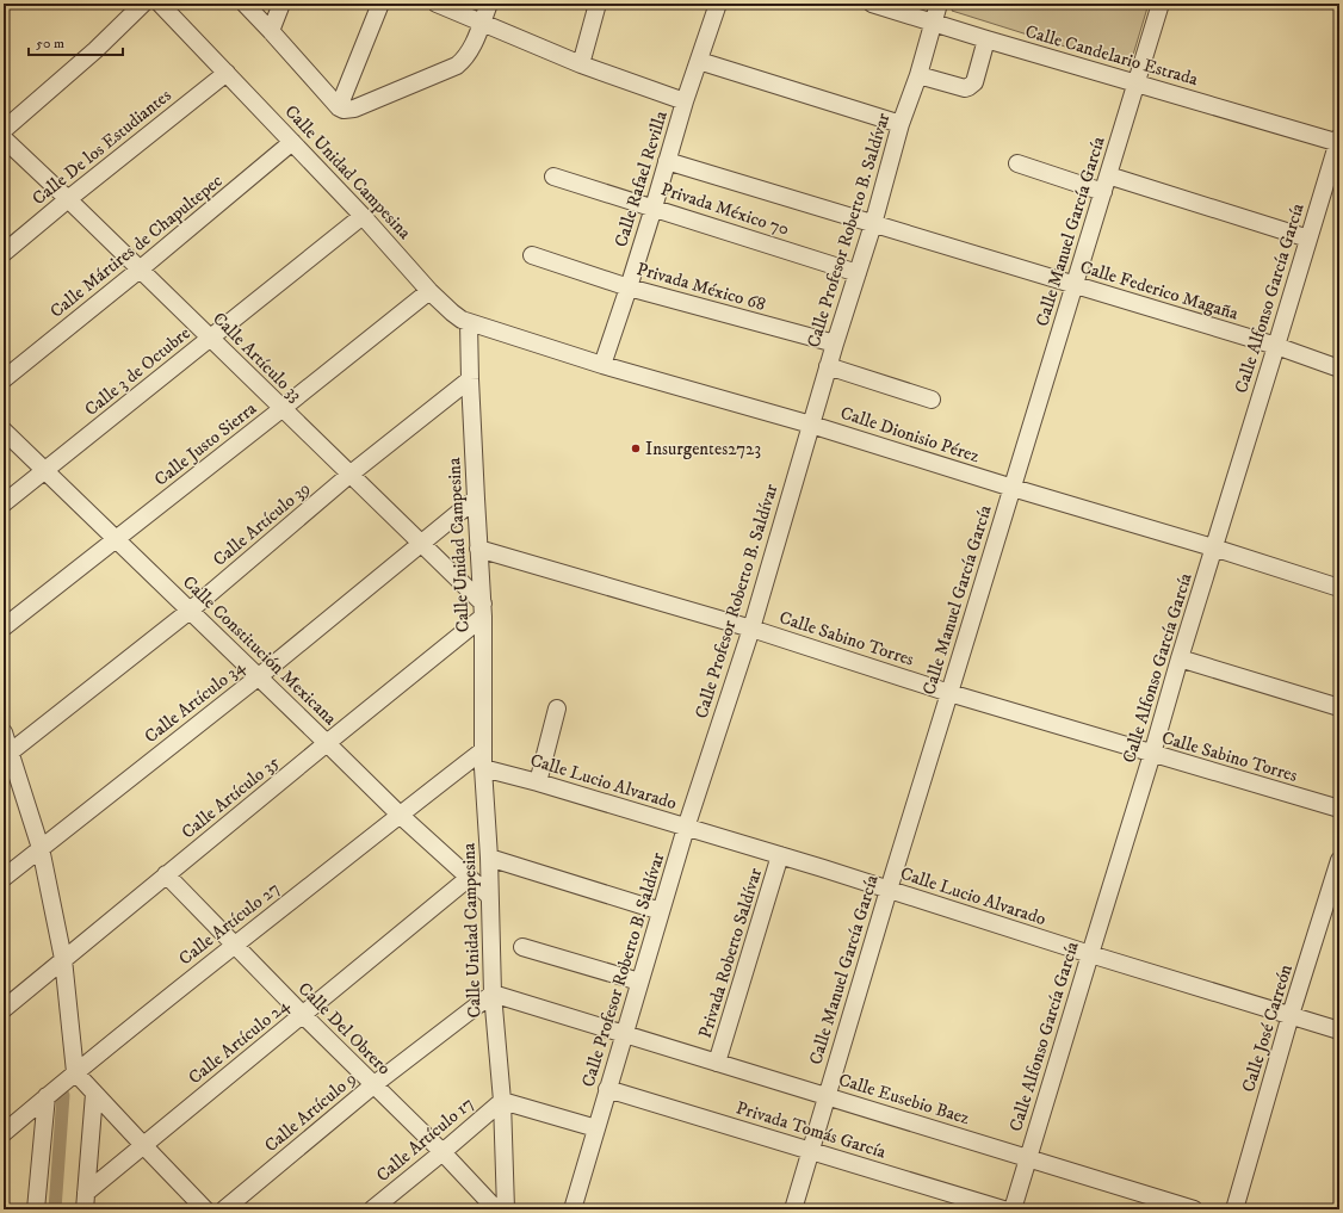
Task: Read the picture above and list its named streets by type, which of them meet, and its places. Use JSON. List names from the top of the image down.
{
  "streets": {
    "street": [
      "Calle Candelario Estrada",
      "Calle De los Estudiantes",
      "Calle Unidad Campesina",
      "Calle Rafael Revilla",
      "Privada México 70",
      "Calle Profesor Roberto B. Saldívar",
      "Calle Manuel García García",
      "Calle Mártires de Chapultepec",
      "Privada México 68",
      "Calle Federico Magaña",
      "Calle Alfonso García García",
      "Calle Artículo 33",
      "Calle 3 de Octubre",
      "Calle Dionisio Pérez",
      "Calle Justo Sierra",
      "Calle Artículo 39",
      "Calle Sabino Torres",
      "Calle Constitución Mexicana",
      "Calle Artículo 34",
      "Calle Lucio Alvarado",
      "Calle Artículo 35",
      "Calle Artículo 27",
      "Privada Roberto Saldívar",
      "Calle Del Obrero",
      "Calle José Carreón",
      "Calle Artículo 24",
      "Calle Eusebio Baez",
      "Calle Artículo 9",
      "Privada Tomás García",
      "Calle Artículo 17"
    ]
  },
  "crossings": [
    ["Calle Candelario Estrada", "Calle Profesor Roberto B. Saldívar"],
    ["Calle Candelario Estrada", "Calle Manuel García García"],
    ["Calle Candelario Estrada", "Calle Alfonso García García"],
    ["Calle De los Estudiantes", "Calle Unidad Campesina"],
    ["Calle De los Estudiantes", "Calle Artículo 33"],
    ["Calle Unidad Campesina", "Calle Mártires de Chapultepec"],
    ["Calle Unidad Campesina", "Calle Artículo 33"],
    ["Calle Unidad Campesina", "Calle 3 de Octubre"],
    ["Calle Unidad Campesina", "Calle Dionisio Pérez"],
    ["Calle Unidad Campesina", "Calle Justo Sierra"],
    ["Calle Unidad Campesina", "Calle Artículo 39"],
    ["Calle Unidad Campesina", "Calle Sabino Torres"],
    ["Calle Unidad Campesina", "Calle Constitución Mexicana"],
    ["Calle Unidad Campesina", "Calle Artículo 34"],
    ["Calle Unidad Campesina", "Calle Lucio Alvarado"],
    ["Calle Unidad Campesina", "Calle Artículo 35"],
    ["Calle Unidad Campesina", "Calle Artículo 27"],
    ["Calle Unidad Campesina", "Calle Eusebio Baez"],
    ["Calle Unidad Campesina", "Calle Artículo 9"],
    ["Calle Unidad Campesina", "Calle Artículo 17"],
    ["Calle Rafael Revilla", "Privada México 70"],
    ["Calle Rafael Revilla", "Privada México 68"],
    ["Calle Rafael Revilla", "Calle Federico Magaña"],
    ["Calle Rafael Revilla", "Calle Dionisio Pérez"],
    ["Privada México 70", "Calle Profesor Roberto B. Saldívar"],
    ["Calle Profesor Roberto B. Saldívar", "Privada México 68"],
    ["Calle Profesor Roberto B. Saldívar", "Calle Federico Magaña"],
    ["Calle Profesor Roberto B. Saldívar", "Calle Dionisio Pérez"],
    ["Calle Profesor Roberto B. Saldívar", "Calle Sabino Torres"],
    ["Calle Profesor Roberto B. Saldívar", "Calle Lucio Alvarado"],
    ["Calle Profesor Roberto B. Saldívar", "Calle Eusebio Baez"],
    ["Calle Profesor Roberto B. Saldívar", "Privada Tomás García"],
    ["Calle Manuel García García", "Calle Federico Magaña"],
    ["Calle Manuel García García", "Calle Dionisio Pérez"],
    ["Calle Manuel García García", "Calle Sabino Torres"],
    ["Calle Manuel García García", "Calle Lucio Alvarado"],
    ["Calle Manuel García García", "Calle Eusebio Baez"],
    ["Calle Manuel García García", "Privada Tomás García"],
    ["Calle Mártires de Chapultepec", "Calle Artículo 33"],
    ["Calle Federico Magaña", "Calle Alfonso García García"],
    ["Calle Alfonso García García", "Calle Dionisio Pérez"],
    ["Calle Alfonso García García", "Calle Sabino Torres"],
    ["Calle Alfonso García García", "Calle Lucio Alvarado"],
    ["Calle Alfonso García García", "Calle Eusebio Baez"],
    ["Calle Artículo 33", "Calle 3 de Octubre"],
    ["Calle Artículo 33", "Calle Justo Sierra"],
    ["Calle Artículo 33", "Calle Artículo 39"],
    ["Calle Artículo 33", "Calle Artículo 34"],
    ["Calle Artículo 33", "Calle Artículo 35"],
    ["Calle 3 de Octubre", "Calle Constitución Mexicana"],
    ["Calle Justo Sierra", "Calle Constitución Mexicana"],
    ["Calle Artículo 39", "Calle Constitución Mexicana"],
    ["Calle Constitución Mexicana", "Calle Artículo 34"],
    ["Calle Constitución Mexicana", "Calle Artículo 35"],
    ["Calle Constitución Mexicana", "Calle Artículo 27"],
    ["Calle Constitución Mexicana", "Calle Artículo 24"],
    ["Calle Lucio Alvarado", "Privada Roberto Saldívar"],
    ["Calle Lucio Alvarado", "Calle José Carreón"],
    ["Calle Artículo 35", "Calle Del Obrero"],
    ["Calle Artículo 27", "Calle Del Obrero"],
    ["Privada Roberto Saldívar", "Calle Eusebio Baez"],
    ["Calle Del Obrero", "Calle Artículo 24"],
    ["Calle Del Obrero", "Calle Artículo 9"],
    ["Calle Del Obrero", "Calle Artículo 17"],
    ["Calle Eusebio Baez", "Calle Artículo 9"]
  ],
  "places": ["Insurgentes2723"],
  "scale_bar": "50 m"
}
